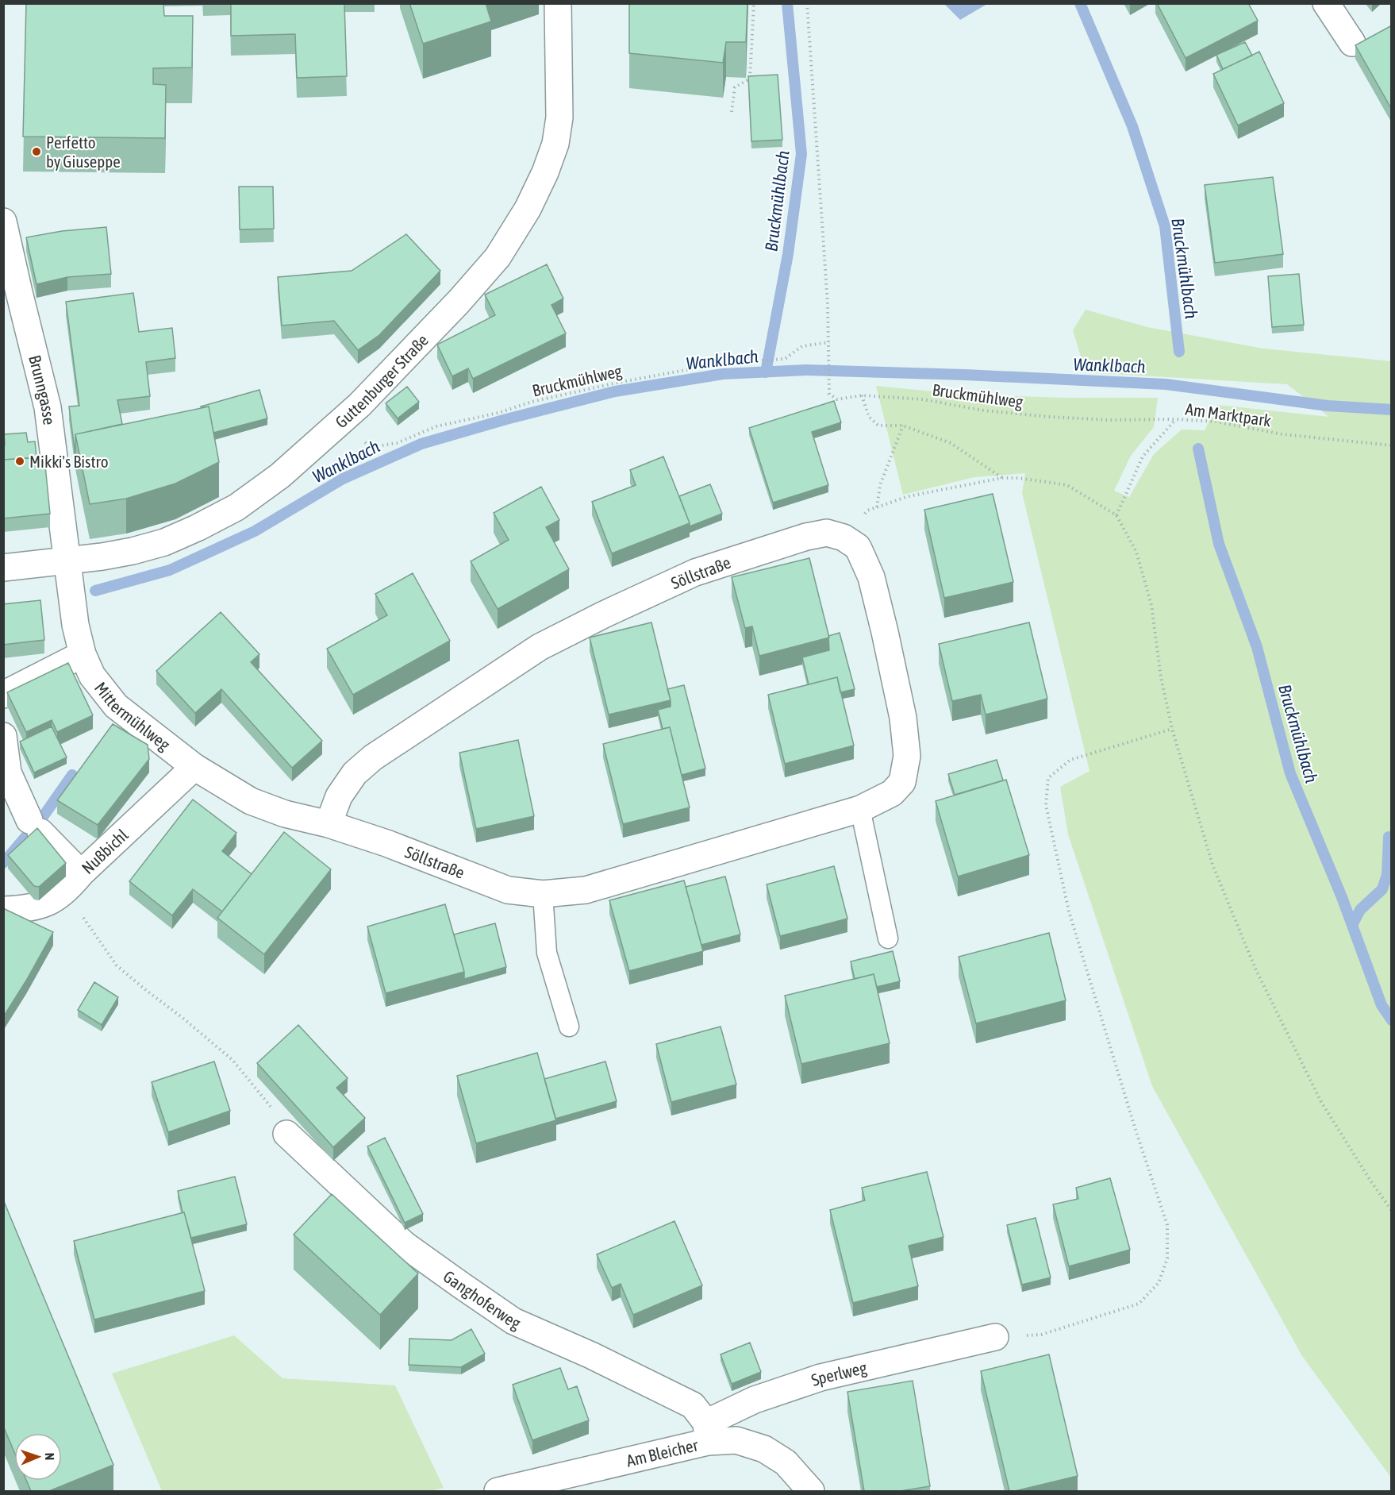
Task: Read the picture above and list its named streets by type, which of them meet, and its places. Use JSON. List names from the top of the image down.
{
  "streets": {
    "street": [
      "Guttenburger Straße",
      "Brunngasse",
      "Söllstraße",
      "Mittermühlweg",
      "Nußbichl",
      "Ganghoferweg",
      "Sperlweg",
      "Am Bleicher"
    ],
    "path": ["Bruckmühlweg", "Am Marktpark"]
  },
  "crossings": [
    ["Guttenburger Straße", "Bruckmühlweg"],
    ["Guttenburger Straße", "Brunngasse"],
    ["Guttenburger Straße", "Mittermühlweg"],
    ["Bruckmühlweg", "Am Marktpark"],
    ["Brunngasse", "Mittermühlweg"],
    ["Söllstraße", "Mittermühlweg"],
    ["Söllstraße", "Nußbichl"],
    ["Mittermühlweg", "Nußbichl"],
    ["Ganghoferweg", "Sperlweg"],
    ["Ganghoferweg", "Am Bleicher"],
    ["Sperlweg", "Am Bleicher"]
  ],
  "water": ["Bruckmühlbach", "Wanklbach"],
  "places": ["Perfetto by Giuseppe", "Mikki's Bistro"],
  "north": "right"
}
